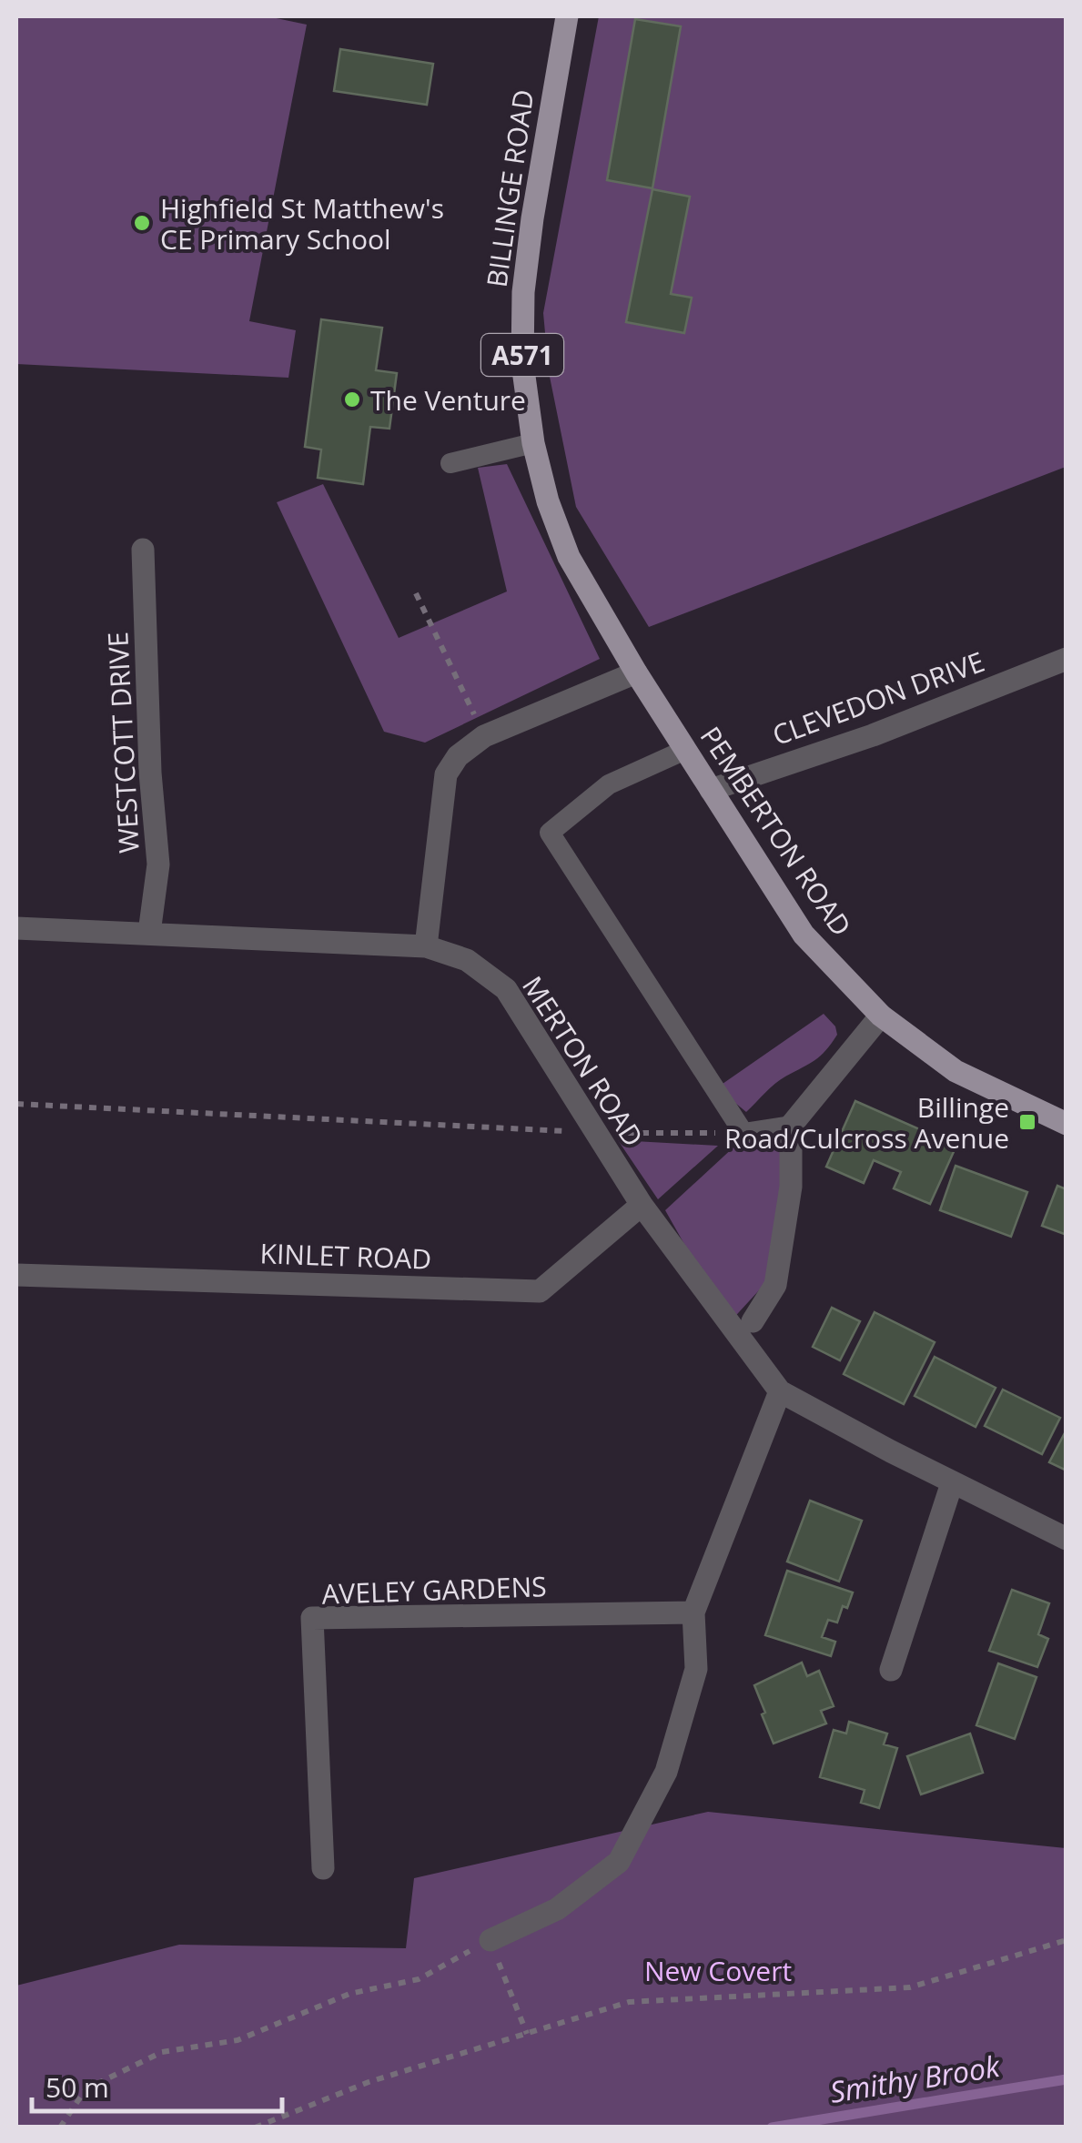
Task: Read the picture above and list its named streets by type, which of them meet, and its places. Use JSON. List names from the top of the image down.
{
  "streets": {
    "main road": ["BILLINGE ROAD", "A571", "PEMBERTON ROAD"],
    "street": [
      "CLEVEDON DRIVE",
      "WESTCOTT DRIVE",
      "MERTON ROAD",
      "KINLET ROAD",
      "AVELEY GARDENS"
    ]
  },
  "crossings": [
    ["BILLINGE ROAD", "PEMBERTON ROAD"],
    ["CLEVEDON DRIVE", "PEMBERTON ROAD"],
    ["WESTCOTT DRIVE", "MERTON ROAD"],
    ["MERTON ROAD", "KINLET ROAD"]
  ],
  "water": ["Smithy Brook"],
  "parks": ["New Covert"],
  "places": {
    "other": ["Highfield St Matthew's CE Primary School", "The Venture"],
    "transit": ["Billinge Road/Culcross Avenue"]
  },
  "scale_bar": "50 m"
}
